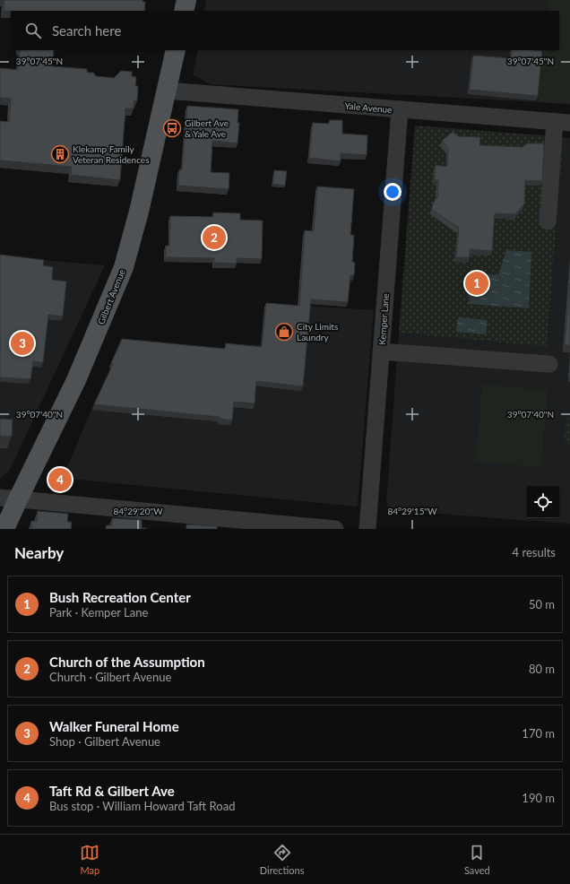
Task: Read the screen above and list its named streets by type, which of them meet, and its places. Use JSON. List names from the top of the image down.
{
  "streets": {
    "main road": ["Gilbert Avenue"],
    "street": ["Yale Avenue", "Kemper Lane"]
  },
  "crossings": [
    ["Yale Avenue", "Gilbert Avenue"],
    ["Yale Avenue", "Kemper Lane"]
  ],
  "places": {
    "bus stop": ["Gilbert Ave & Yale Ave"],
    "building": ["Klekamp Family Veteran Residences"],
    "shop": ["City Limits Laundry"]
  },
  "page": {
    "search": "Search here",
    "pins": [
      "2",
      "1",
      "3",
      "4"
    ],
    "heading": ["Nearby", "4 results"],
    "list": [
      {
        "mark": "1",
        "name": "Bush Recreation Center",
        "note": "Park · Kemper Lane",
        "value": "50 m"
      },
      {
        "mark": "2",
        "name": "Church of the Assumption",
        "note": "Church · Gilbert Avenue",
        "value": "80 m"
      },
      {
        "mark": "3",
        "name": "Walker Funeral Home",
        "note": "Shop · Gilbert Avenue",
        "value": "170 m"
      },
      {
        "mark": "4",
        "name": "Taft Rd & Gilbert Ave",
        "note": "Bus stop · William Howard Taft Road",
        "value": "190 m"
      }
    ],
    "nav": ["Map", "Directions", "Saved"]
  },
  "coordinates": [
    "39°07'45\"N",
    "39°07'40\"N",
    "84°29'20\"W",
    "84°29'15\"W"
  ]
}
